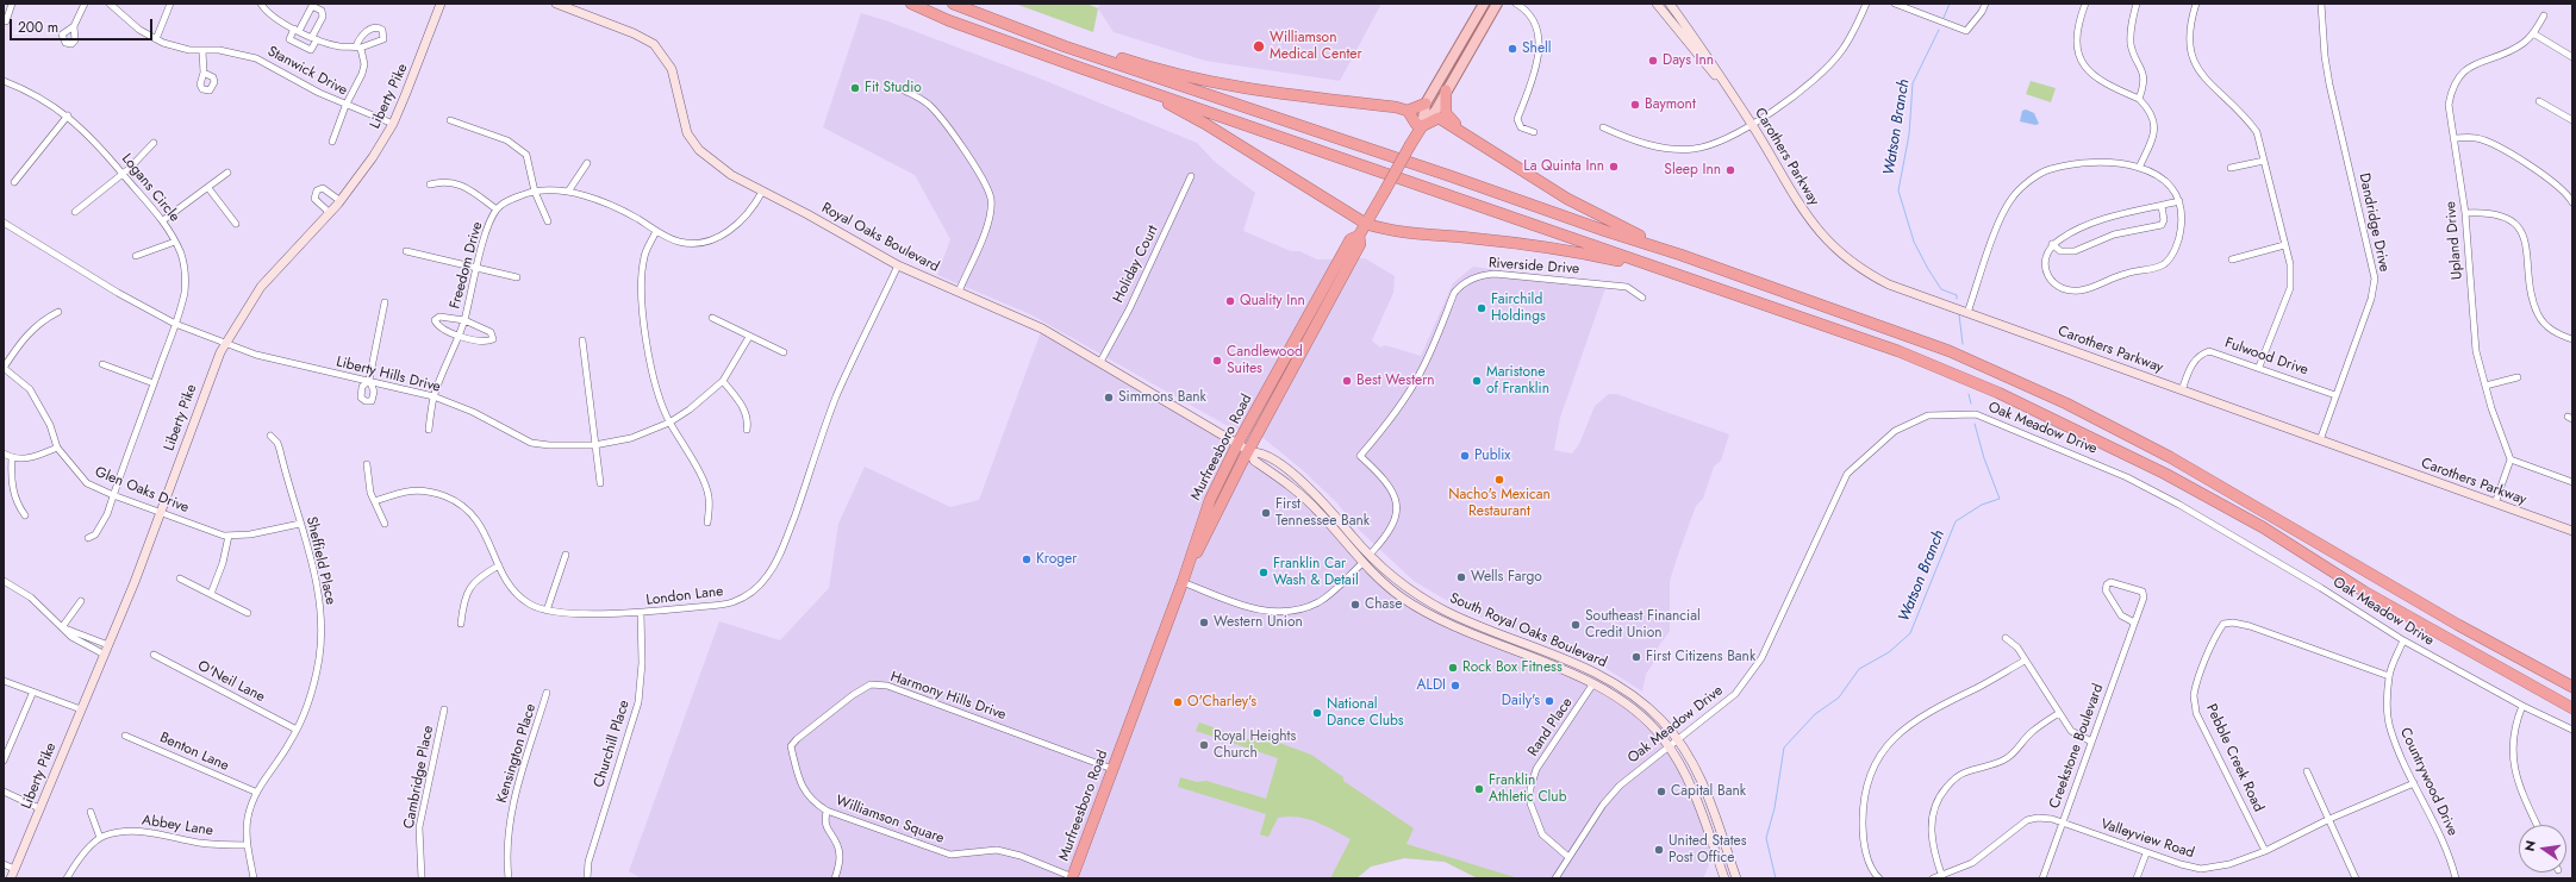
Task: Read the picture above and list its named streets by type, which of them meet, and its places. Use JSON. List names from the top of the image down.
{
  "streets": {
    "highway": ["Murfreesboro Road"],
    "main road": [
      "Liberty Pike",
      "Carothers Parkway",
      "Royal Oaks Boulevard",
      "South Royal Oaks Boulevard"
    ],
    "street": [
      "Stanwick Drive",
      "Logans Circle",
      "Dandridge Drive",
      "Upland Drive",
      "Holiday Court",
      "Freedom Drive",
      "Riverside Drive",
      "Fulwood Drive",
      "Liberty Hills Drive",
      "Oak Meadow Drive",
      "Glen Oaks Drive",
      "Sheffield Place",
      "London Lane",
      "O'Neil Lane",
      "Harmony Hills Drive",
      "Rand Place",
      "Churchill Place",
      "Creekstone Boulevard",
      "Benton Lane",
      "Kensington Place",
      "Pebble Creek Road",
      "Cambridge Place",
      "Countrywood Drive",
      "Williamson Square",
      "Abbey Lane",
      "Valleyview Road"
    ]
  },
  "crossings": [
    ["Stanwick Drive", "Liberty Pike"],
    ["Liberty Pike", "Liberty Hills Drive"],
    ["Liberty Pike", "Glen Oaks Drive"],
    ["Carothers Parkway", "Dandridge Drive"],
    ["Carothers Parkway", "Fulwood Drive"],
    ["Logans Circle", "Liberty Hills Drive"],
    ["Logans Circle", "Glen Oaks Drive"],
    ["Dandridge Drive", "Fulwood Drive"],
    ["Royal Oaks Boulevard", "Holiday Court"],
    ["Royal Oaks Boulevard", "Freedom Drive"],
    ["Royal Oaks Boulevard", "Murfreesboro Road"],
    ["Royal Oaks Boulevard", "London Lane"],
    ["Royal Oaks Boulevard", "South Royal Oaks Boulevard"],
    ["Freedom Drive", "Liberty Hills Drive"],
    ["Riverside Drive", "South Royal Oaks Boulevard"],
    ["Oak Meadow Drive", "South Royal Oaks Boulevard"],
    ["Oak Meadow Drive", "Rand Place"],
    ["Oak Meadow Drive", "Countrywood Drive"],
    ["Murfreesboro Road", "South Royal Oaks Boulevard"],
    ["Murfreesboro Road", "Harmony Hills Drive"],
    ["Murfreesboro Road", "Williamson Square"],
    ["Glen Oaks Drive", "Sheffield Place"],
    ["Sheffield Place", "O'Neil Lane"],
    ["Sheffield Place", "Benton Lane"],
    ["Sheffield Place", "Abbey Lane"],
    ["London Lane", "Churchill Place"],
    ["South Royal Oaks Boulevard", "Rand Place"],
    ["Harmony Hills Drive", "Williamson Square"],
    ["Creekstone Boulevard", "Valleyview Road"],
    ["Pebble Creek Road", "Countrywood Drive"],
    ["Pebble Creek Road", "Valleyview Road"],
    ["Countrywood Drive", "Valleyview Road"]
  ],
  "water": ["Watson Branch"],
  "places": [
    "Williamson Medical Center",
    "Shell",
    "Days Inn",
    "Fit Studio",
    "Baymont",
    "La Quinta Inn",
    "Sleep Inn",
    "Quality Inn",
    "Fairchild Holdings",
    "Candlewood Suites",
    "Best Western",
    "Maristone of Franklin",
    "Simmons Bank",
    "Publix",
    "Nacho's Mexican Restaurant",
    "First Tennessee Bank",
    "Kroger",
    "Franklin Car Wash & Detail",
    "Wells Fargo",
    "Chase",
    "Western Union",
    "Southeast Financial Credit Union",
    "First Citizens Bank",
    "Rock Box Fitness",
    "ALDI",
    "Daily's",
    "O'Charley's",
    "National Dance Clubs",
    "Royal Heights Church",
    "Franklin Athletic Club",
    "Capital Bank",
    "United States Post Office"
  ],
  "scale_bar": "200 m",
  "north": "left"
}
